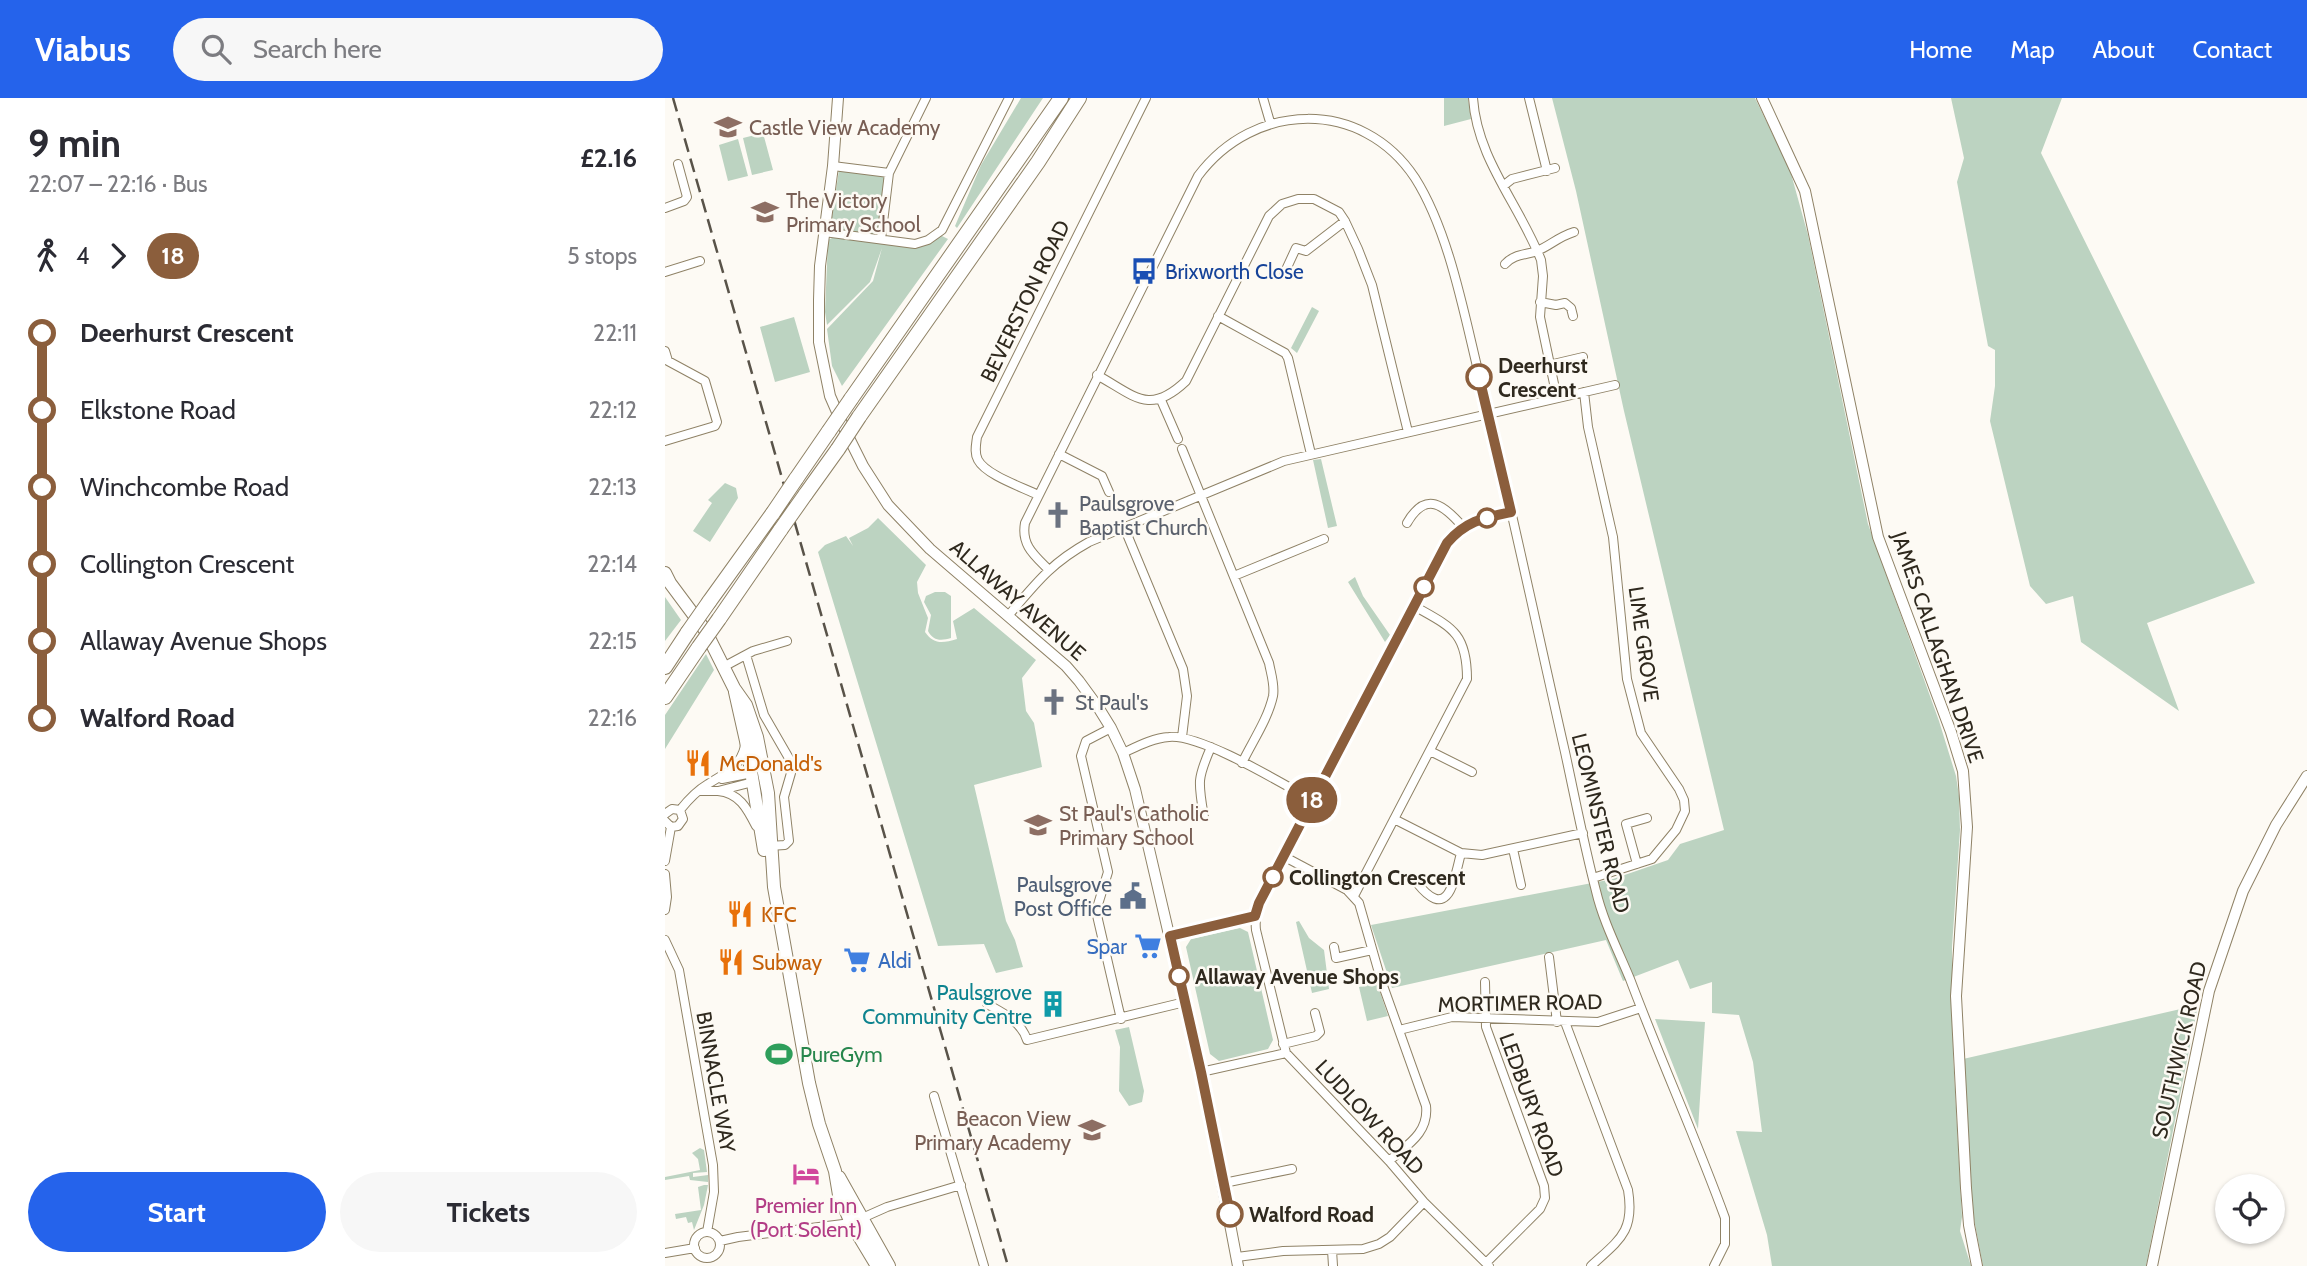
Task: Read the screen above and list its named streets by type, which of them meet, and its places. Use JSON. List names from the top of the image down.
{
  "streets": {
    "street": [
      "BEVERSTON ROAD",
      "ALLAWAY AVENUE",
      "LIME GROVE",
      "JAMES CALLAGHAN DRIVE",
      "LEOMINSTER ROAD",
      "MORTIMER ROAD",
      "SOUTHWICK ROAD",
      "BINNACLE WAY",
      "LEDBURY ROAD",
      "LUDLOW ROAD"
    ]
  },
  "crossings": [
    ["ALLAWAY AVENUE", "LUDLOW ROAD"],
    ["LIME GROVE", "LEOMINSTER ROAD"],
    ["LEOMINSTER ROAD", "MORTIMER ROAD"],
    ["MORTIMER ROAD", "LEDBURY ROAD"],
    ["LEDBURY ROAD", "LUDLOW ROAD"]
  ],
  "places": {
    "school or university": [
      "Castle View Academy",
      "The Victory Primary School",
      "St Paul's Catholic Primary School",
      "Beacon View Primary Academy"
    ],
    "bus stop": ["Brixworth Close"],
    "other": [
      "Deerhurst Crescent",
      "Collington Crescent",
      "Allaway Avenue Shops",
      "Walford Road"
    ],
    "church": ["Paulsgrove Baptist Church", "St Paul's"],
    "restaurant": ["McDonald's", "KFC", "Subway"],
    "public building": ["Paulsgrove Post Office"],
    "supermarket": ["Spar", "Aldi"],
    "building": ["Paulsgrove Community Centre"],
    "sports": ["PureGym"],
    "hotel": ["Premier Inn (Port Solent)"]
  },
  "lines": ["bus line 18"],
  "page": {
    "header": "Viabus",
    "search": "Search here",
    "nav": [
      "Home",
      "Map",
      "About",
      "Contact"
    ],
    "heading": ["9 min", "22:07 – 22:16 · Bus", "£2.16"],
    "on_map": "18",
    "legs": ["4", "18", "5 stops"],
    "list": [
      {
        "name": "Deerhurst Crescent",
        "value": "22:11"
      },
      {
        "name": "Elkstone Road",
        "value": "22:12"
      },
      {
        "name": "Winchcombe Road",
        "value": "22:13"
      },
      {
        "name": "Collington Crescent",
        "value": "22:14"
      },
      {
        "name": "Allaway Avenue Shops",
        "value": "22:15"
      },
      {
        "name": "Walford Road",
        "value": "22:16"
      }
    ],
    "buttons": ["Start", "Tickets"]
  }
}
